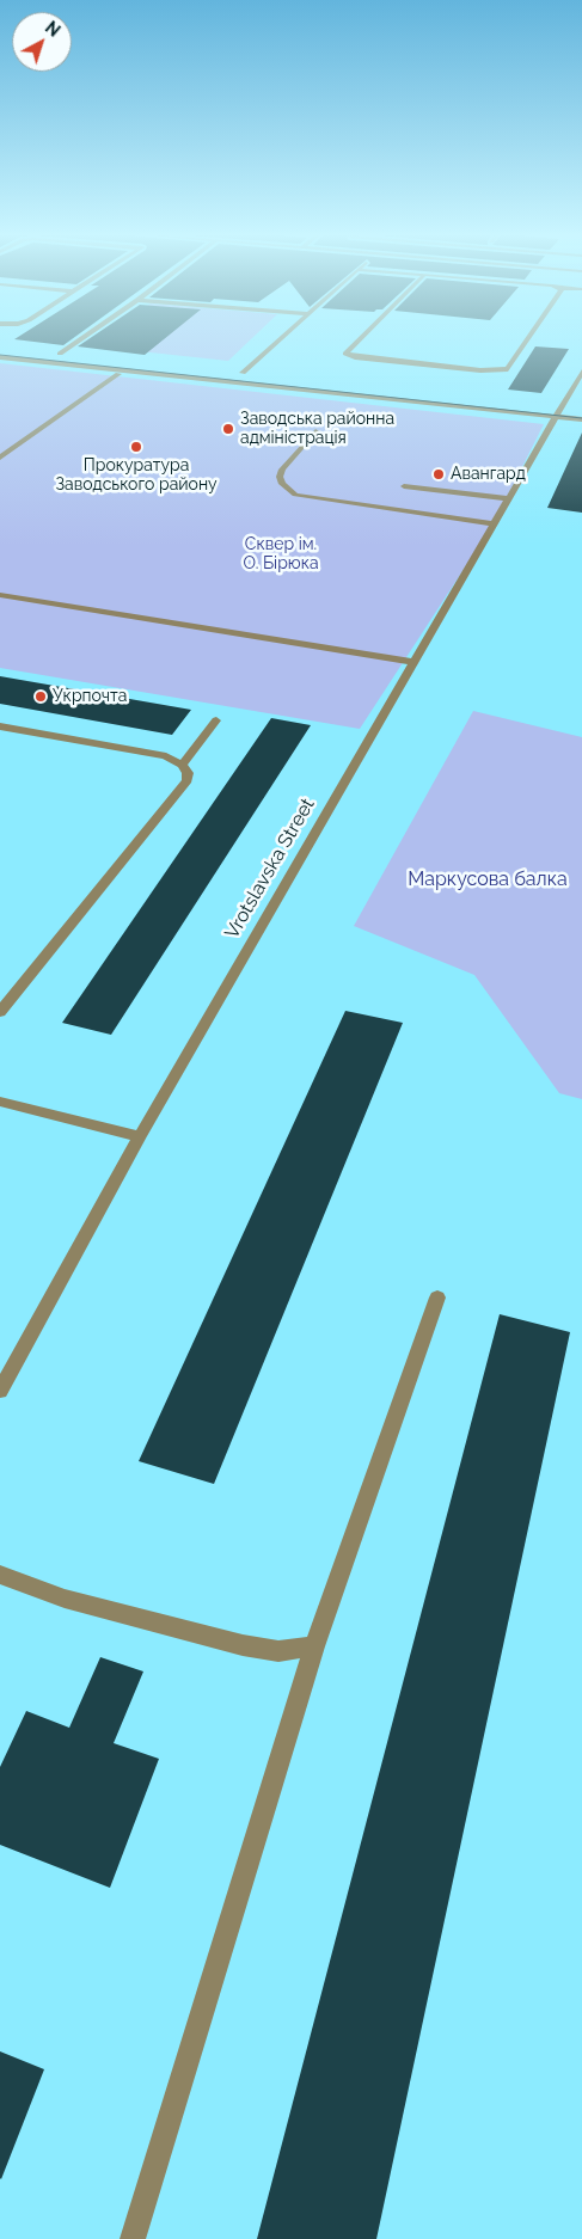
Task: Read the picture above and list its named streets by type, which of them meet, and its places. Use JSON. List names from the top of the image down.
{
  "streets": {
    "street": ["Vrotslavska Street"]
  },
  "parks": ["Сквер ім. О. Бірюка", "Маркусова балка"],
  "places": [
    "Заводська районна адміністрація",
    "Прокуратура Заводського району",
    "Авангард",
    "Укрпочта"
  ],
  "north": "top right"
}
